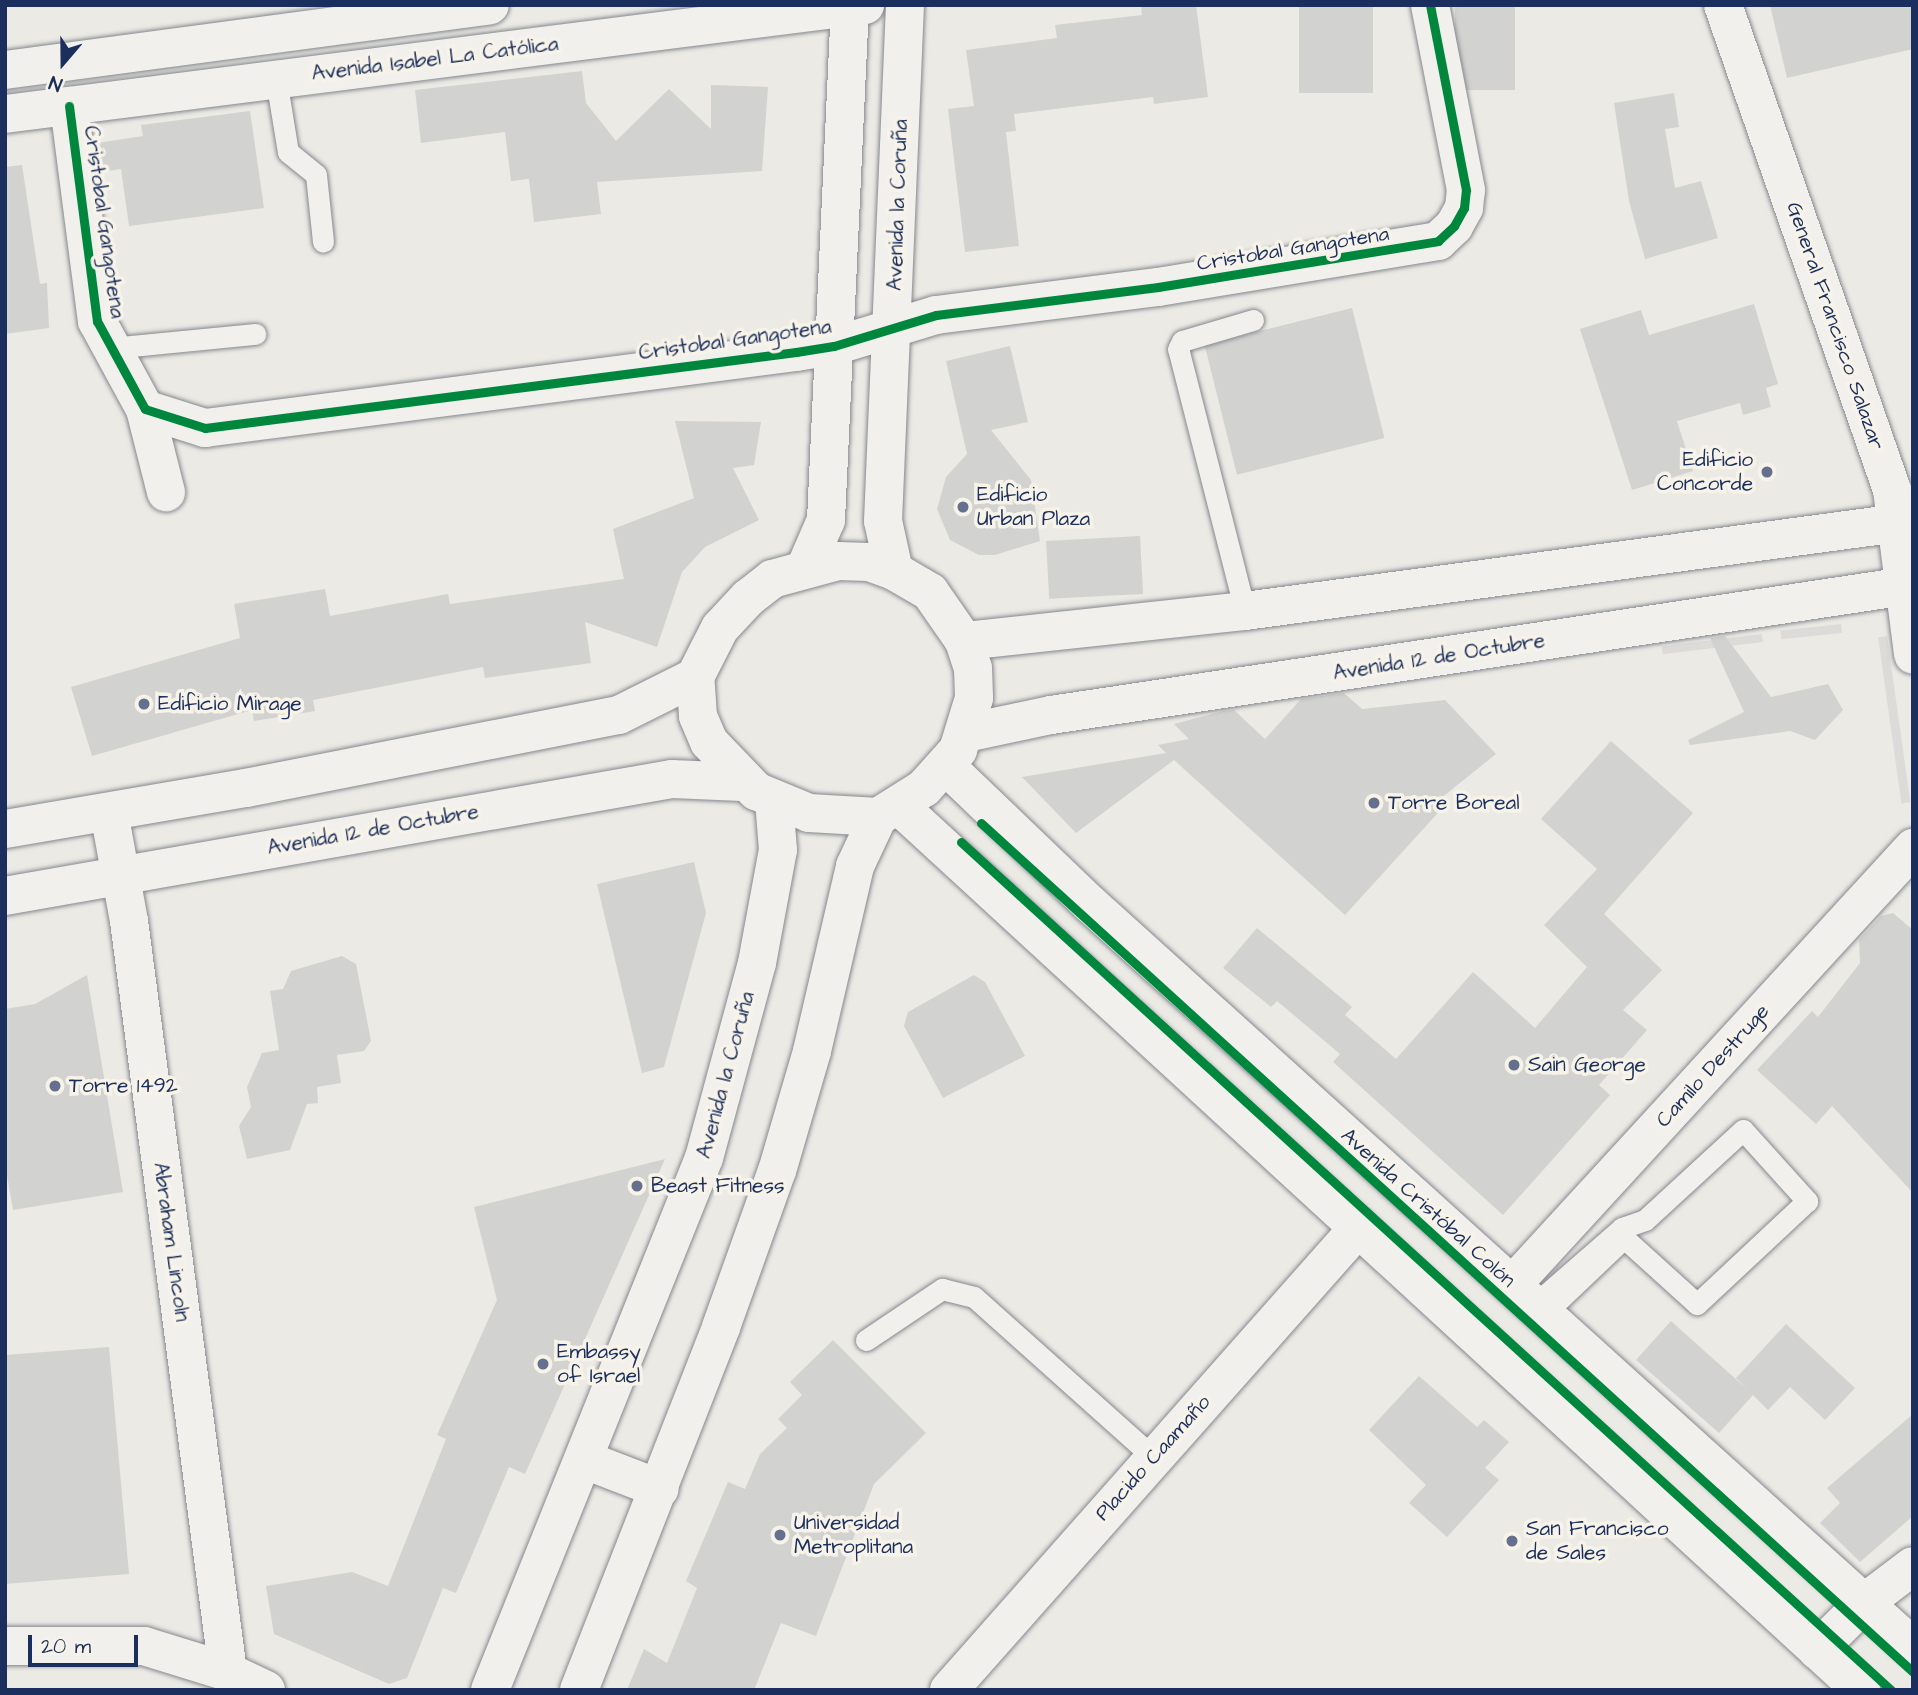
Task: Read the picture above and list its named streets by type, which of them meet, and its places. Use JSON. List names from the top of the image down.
{
  "streets": {
    "street": [
      "Avenida Isabel La Católica",
      "Avenida la Coruña",
      "Cristobal Gangotena",
      "General Francisco Salazar",
      "Avenida 12 de Octubre",
      "Camilo Destruge",
      "Avenida Cristóbal Colón",
      "Abraham Lincoln",
      "Placido Caamaño"
    ]
  },
  "crossings": [
    ["Avenida Isabel La Católica", "Cristobal Gangotena"],
    ["Avenida la Coruña", "Cristobal Gangotena"],
    ["Avenida la Coruña", "Avenida 12 de Octubre"],
    ["General Francisco Salazar", "Avenida 12 de Octubre"],
    ["Avenida 12 de Octubre", "Abraham Lincoln"],
    ["Camilo Destruge", "Avenida Cristóbal Colón"]
  ],
  "places": [
    "Edificio Concorde",
    "Edificio Urban Plaza",
    "Edificio Mirage",
    "Torre Boreal",
    "Sain George",
    "Torre 1492",
    "Beast Fitness",
    "Embassy of Israel",
    "Universidad Metroplitana",
    "San Francisco de Sales"
  ],
  "scale_bar": "20 m",
  "north": "bottom"
}
